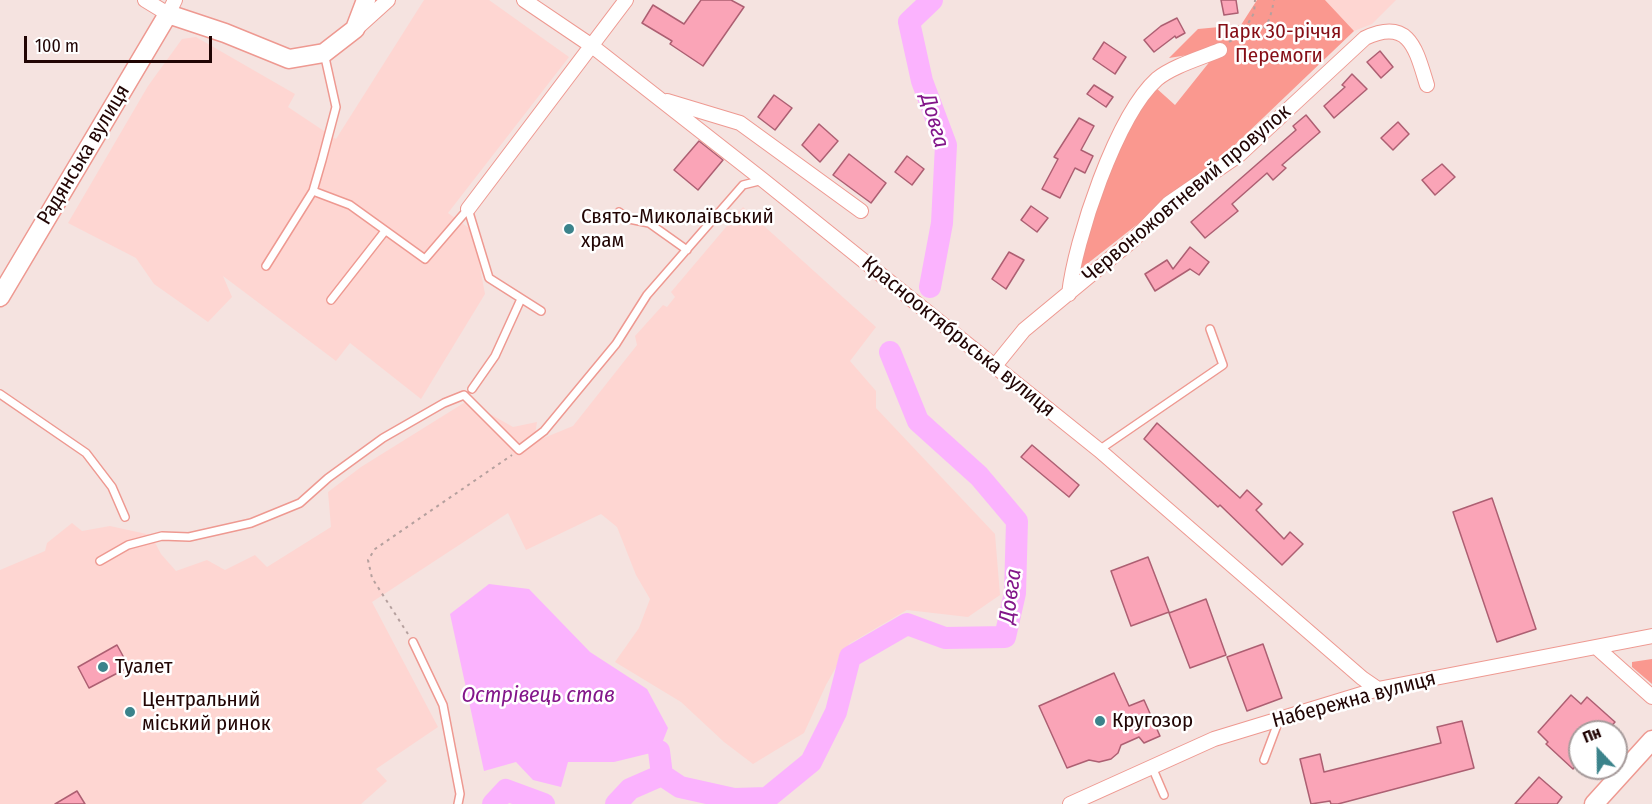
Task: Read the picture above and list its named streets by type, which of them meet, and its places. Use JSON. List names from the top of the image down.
{
  "streets": {
    "street": [
      "Радянська вулиця",
      "Червоножовтневий провулок",
      "Краснооктябрьська вулиця",
      "Набережна вулиця"
    ]
  },
  "crossings": [
    ["Червоножовтневий провулок", "Краснооктябрьська вулиця"],
    ["Краснооктябрьська вулиця", "Набережна вулиця"]
  ],
  "water": ["Довга", "Острівець став"],
  "parks": ["Парк 30-річчя Перемоги"],
  "places": [
    "Свято-Миколаївський храм",
    "Туалет",
    "Центральний міський ринок",
    "Кругозор"
  ],
  "scale_bar": "100 m",
  "north": "top"
}
